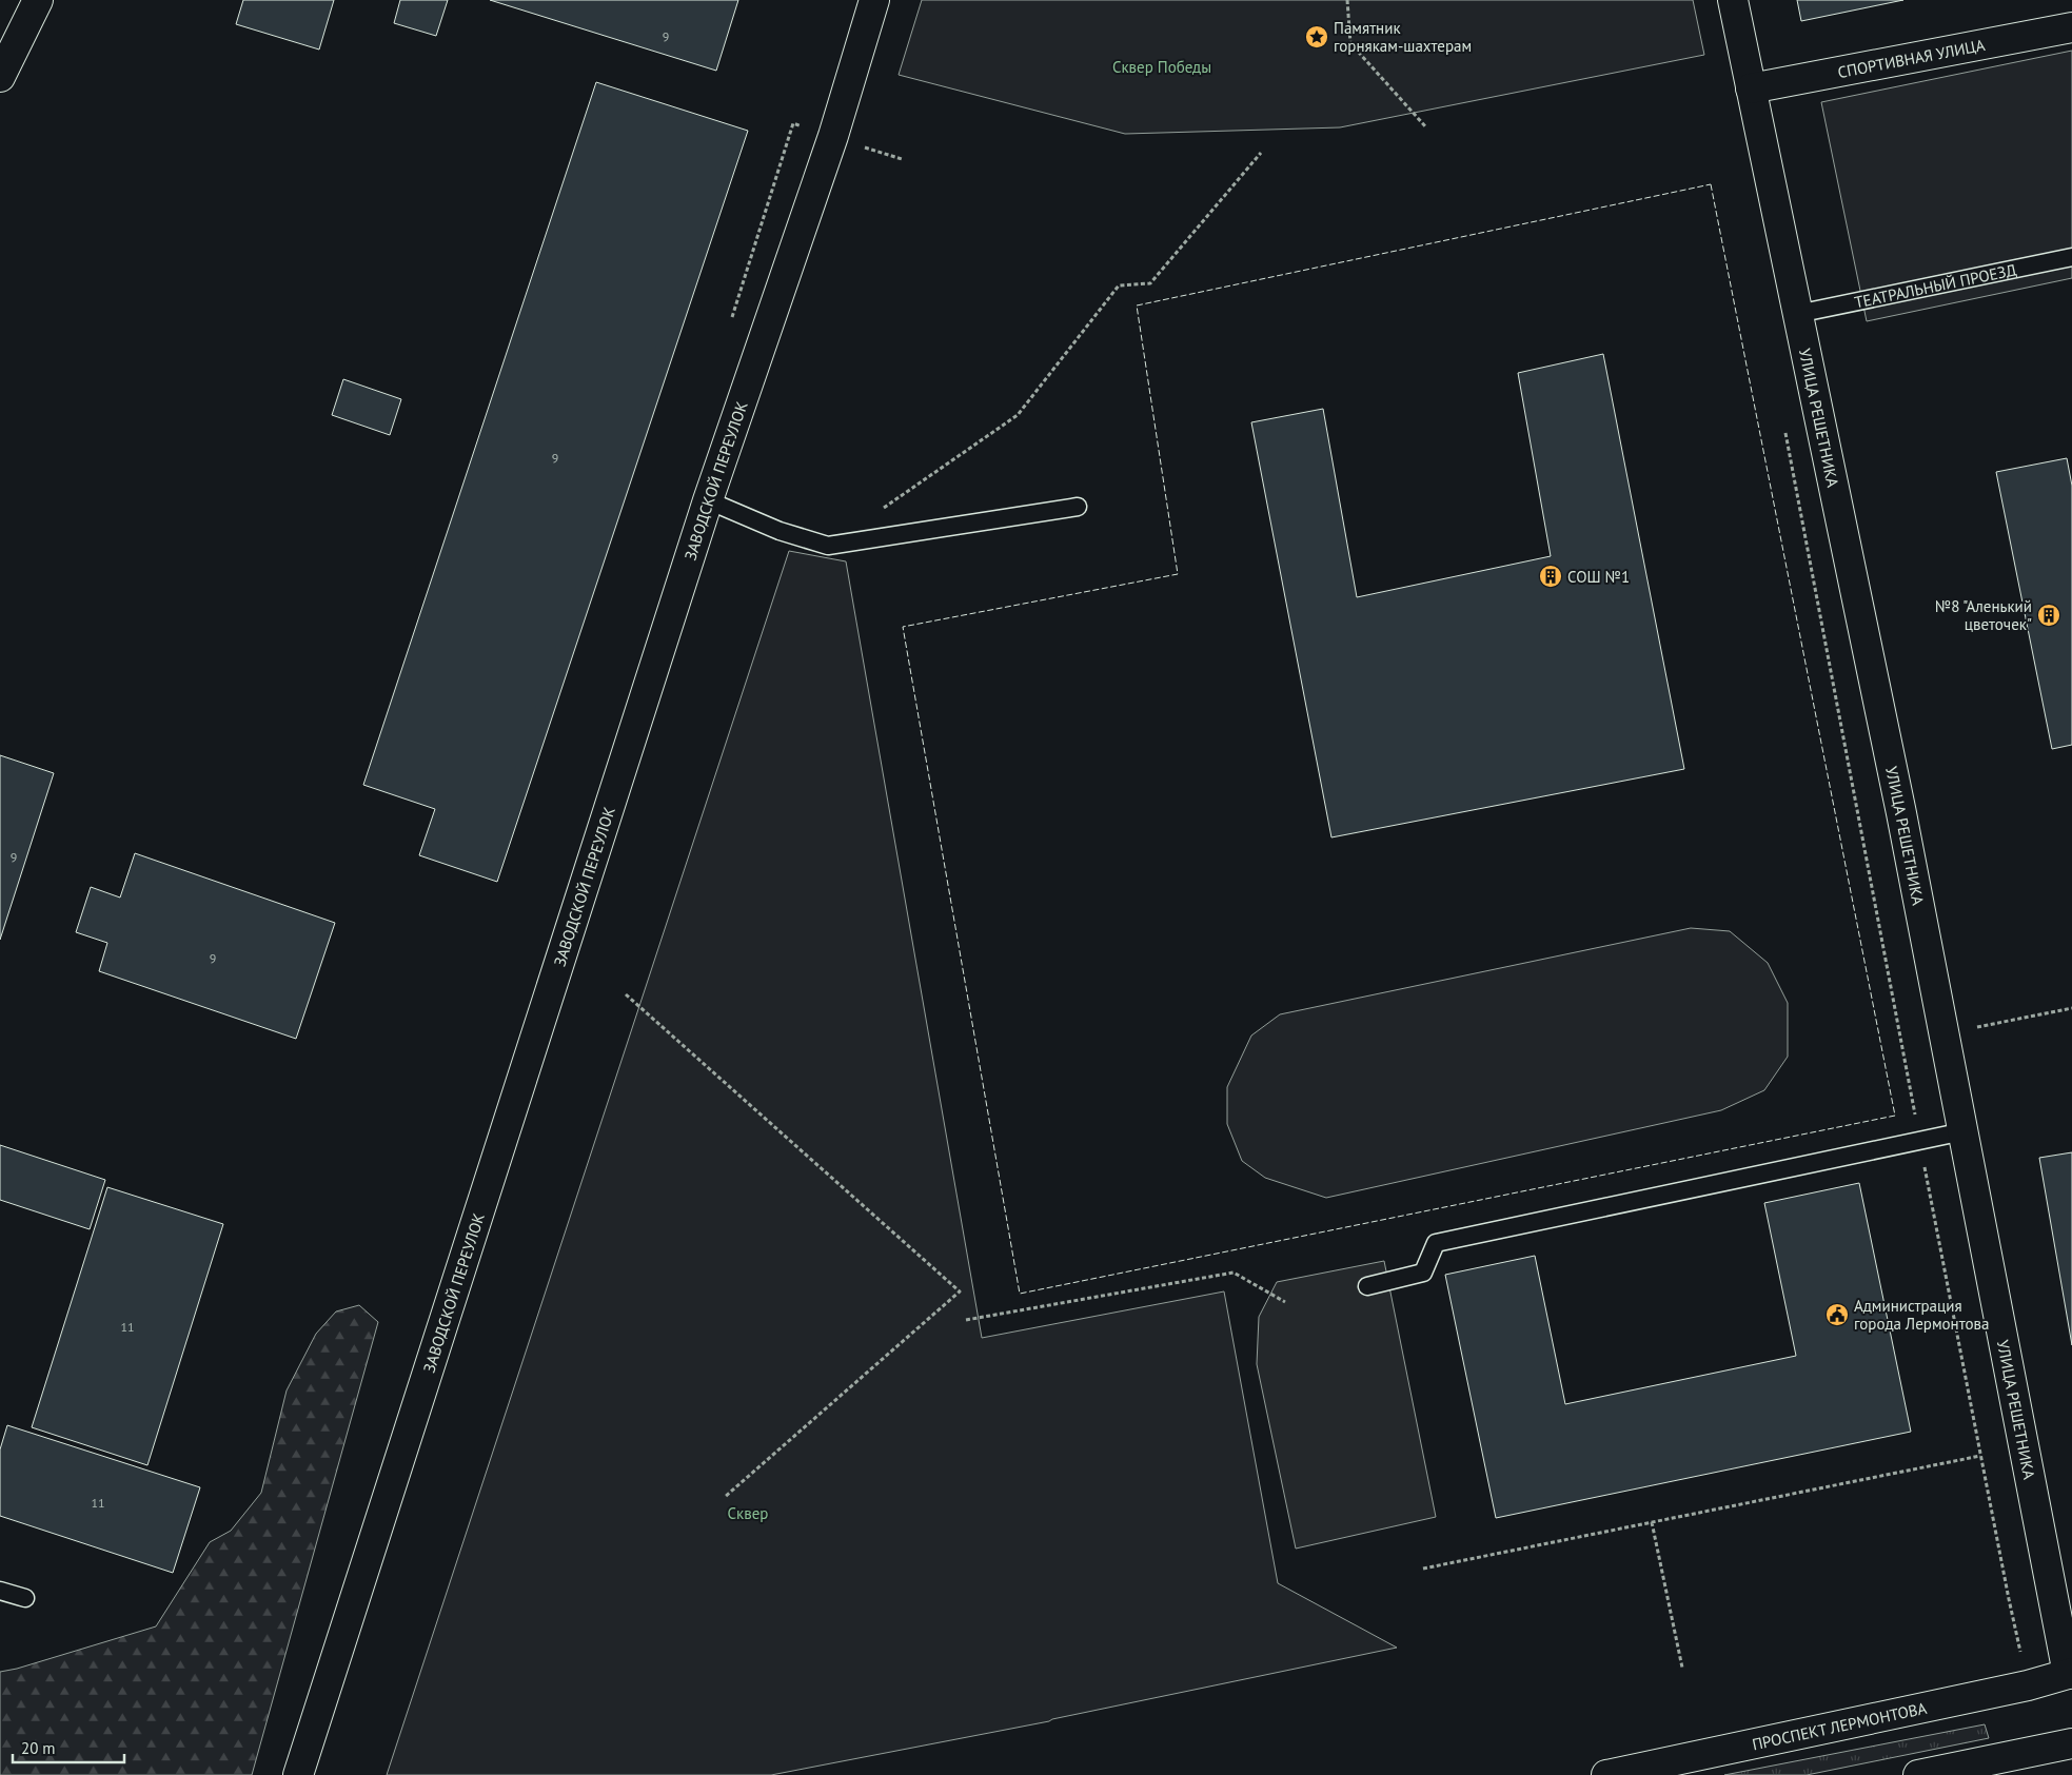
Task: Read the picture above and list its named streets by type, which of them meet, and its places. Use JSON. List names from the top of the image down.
{
  "streets": {
    "street": [
      "СПОРТИВНАЯ УЛИЦА",
      "УЛИЦА РЕШЕТНИКА",
      "ЗАВОДСКОЙ ПЕРЕУЛОК",
      "ПРОСПЕКТ ЛЕРМОНТОВА"
    ],
    "lane": ["ТЕАТРАЛЬНЫЙ ПРОЕЗД"]
  },
  "crossings": [
    ["СПОРТИВНАЯ УЛИЦА", "УЛИЦА РЕШЕТНИКА"],
    ["ТЕАТРАЛЬНЫЙ ПРОЕЗД", "УЛИЦА РЕШЕТНИКА"],
    ["УЛИЦА РЕШЕТНИКА", "ПРОСПЕКТ ЛЕРМОНТОВА"]
  ],
  "parks": ["Сквер Победы", "Сквер"],
  "places": {
    "place": ["Памятник горнякам-шахтерам"],
    "building": ["СОШ №1", "№8 \"Аленький цветочек\""],
    "public building": ["Администрация города Лермонтова"]
  },
  "house_numbers": [
    "9",
    "9",
    "9",
    "9",
    "11",
    "11"
  ],
  "scale_bar": "20 m"
}
